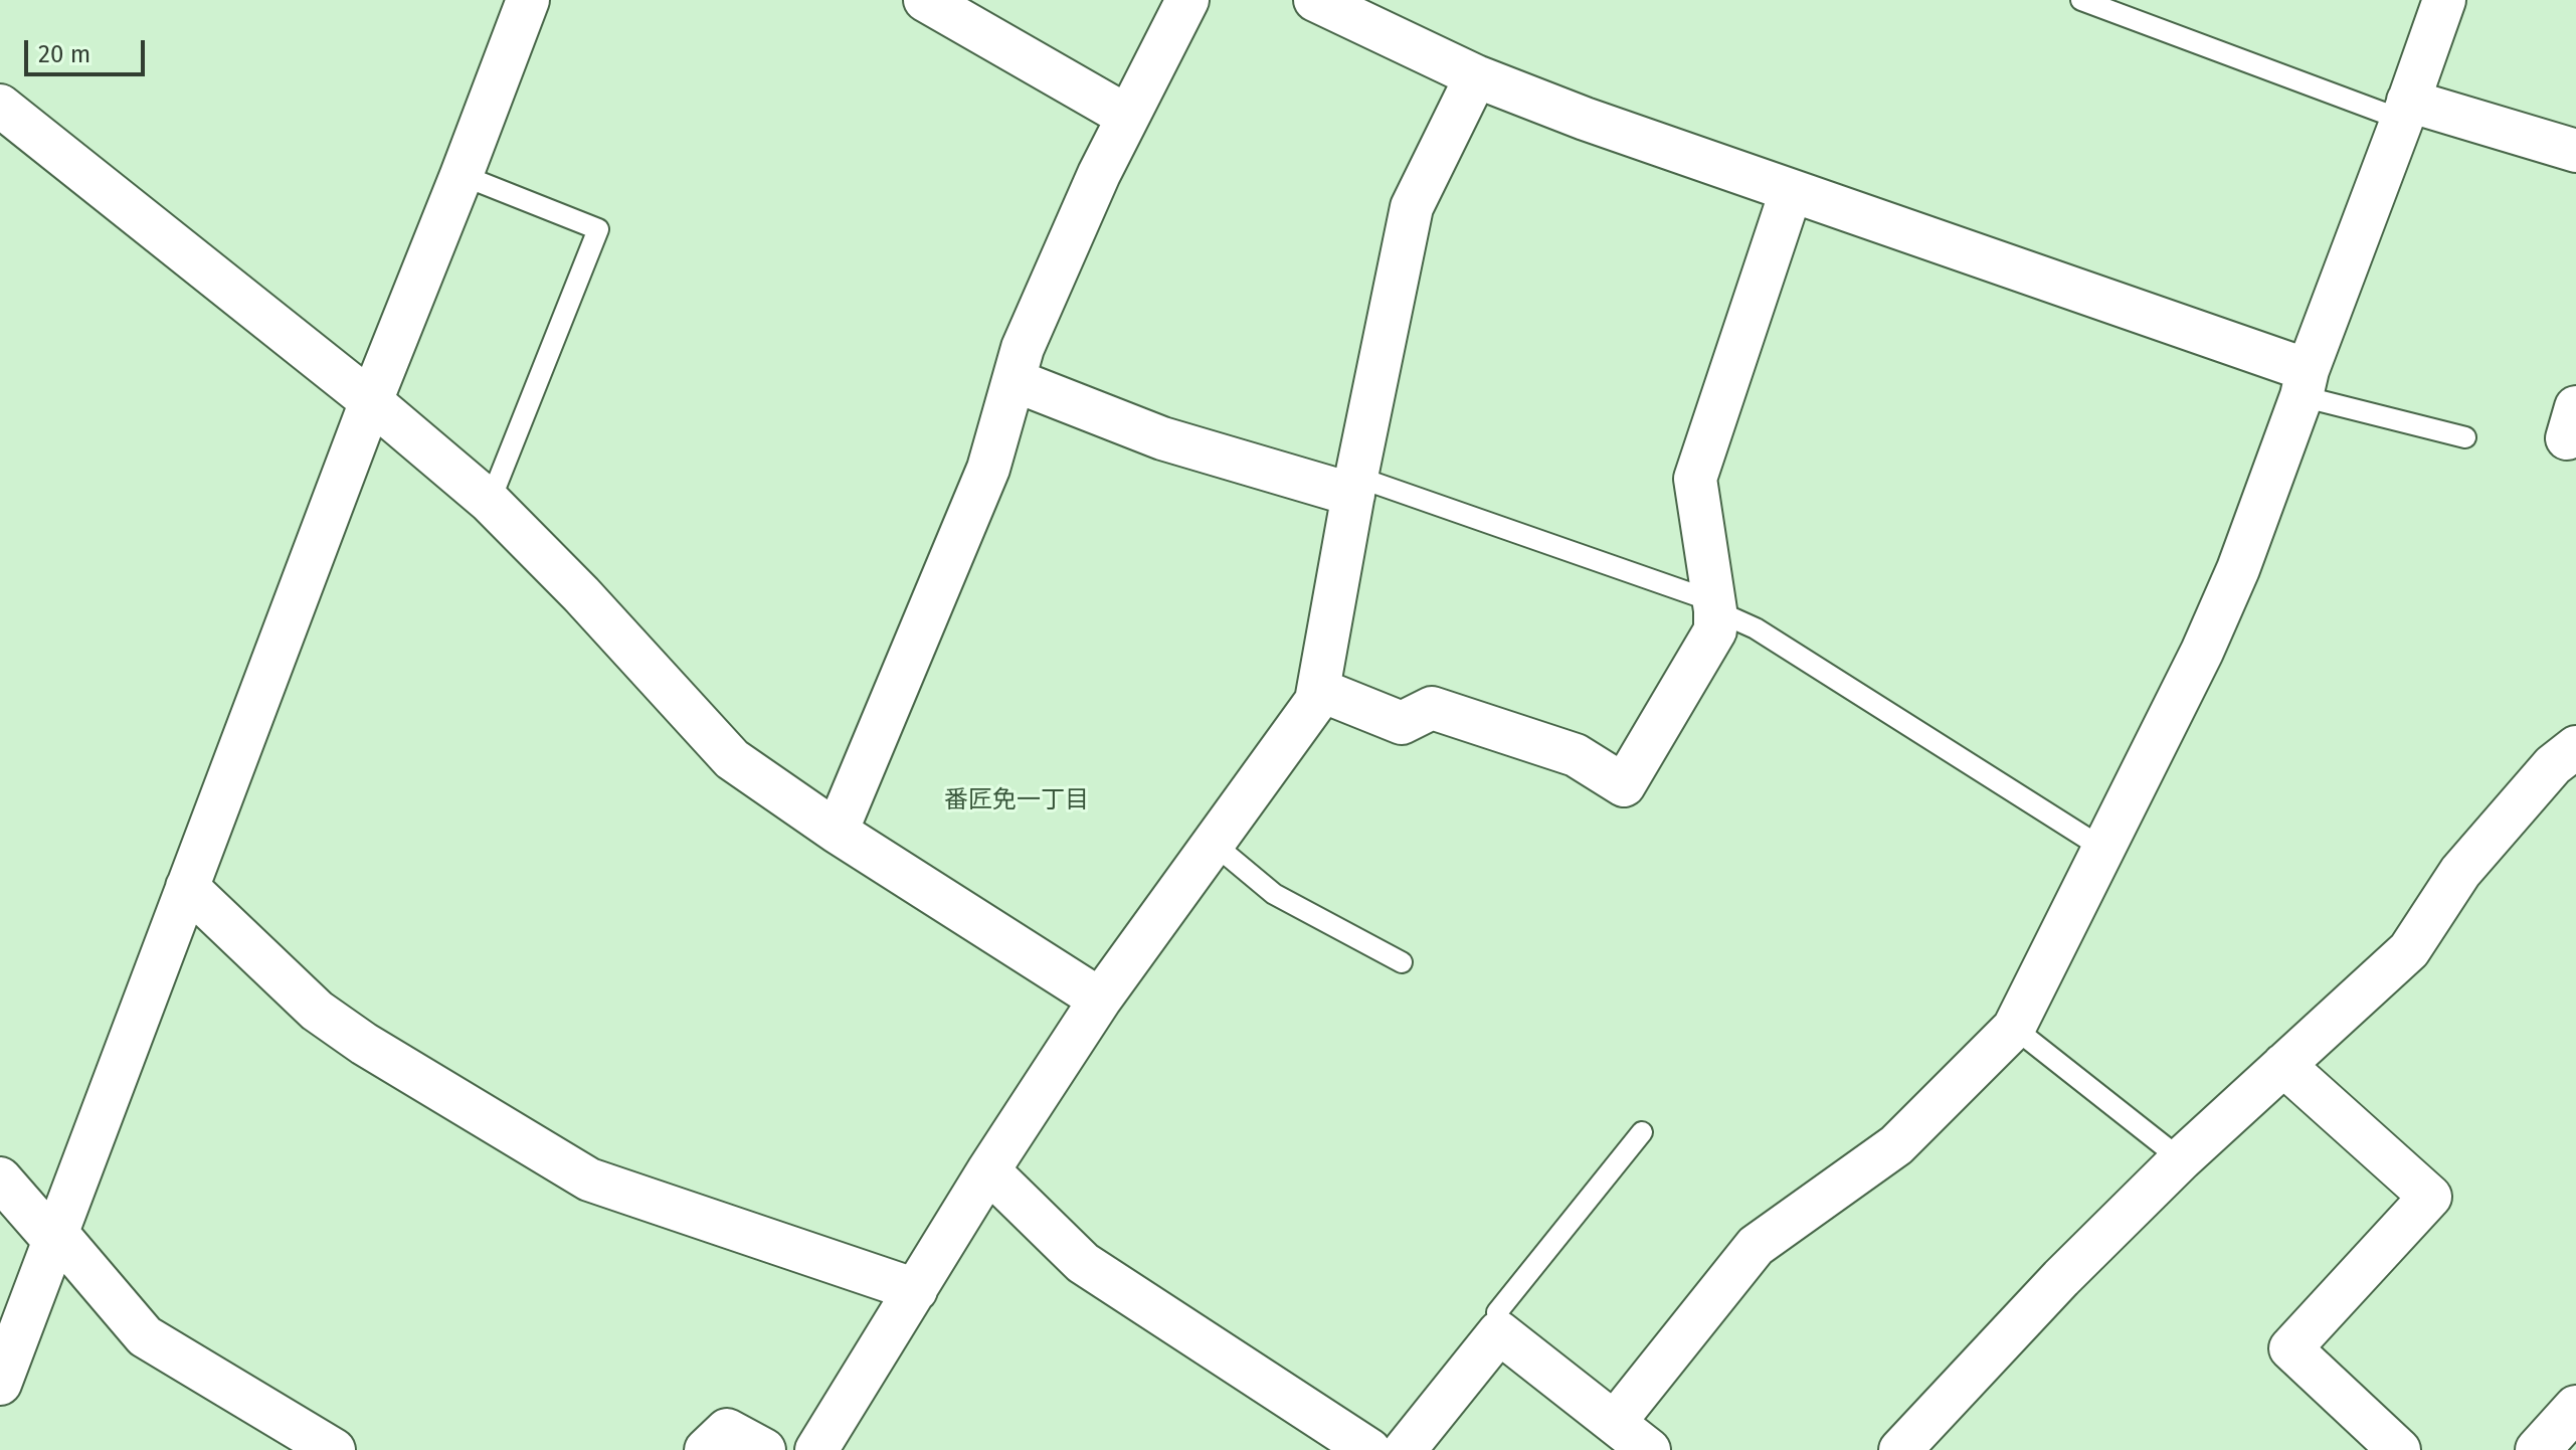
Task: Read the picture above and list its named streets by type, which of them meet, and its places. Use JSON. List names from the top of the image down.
{
  "districts": ["番匠免一丁目"],
  "scale_bar": "20 m"
}
